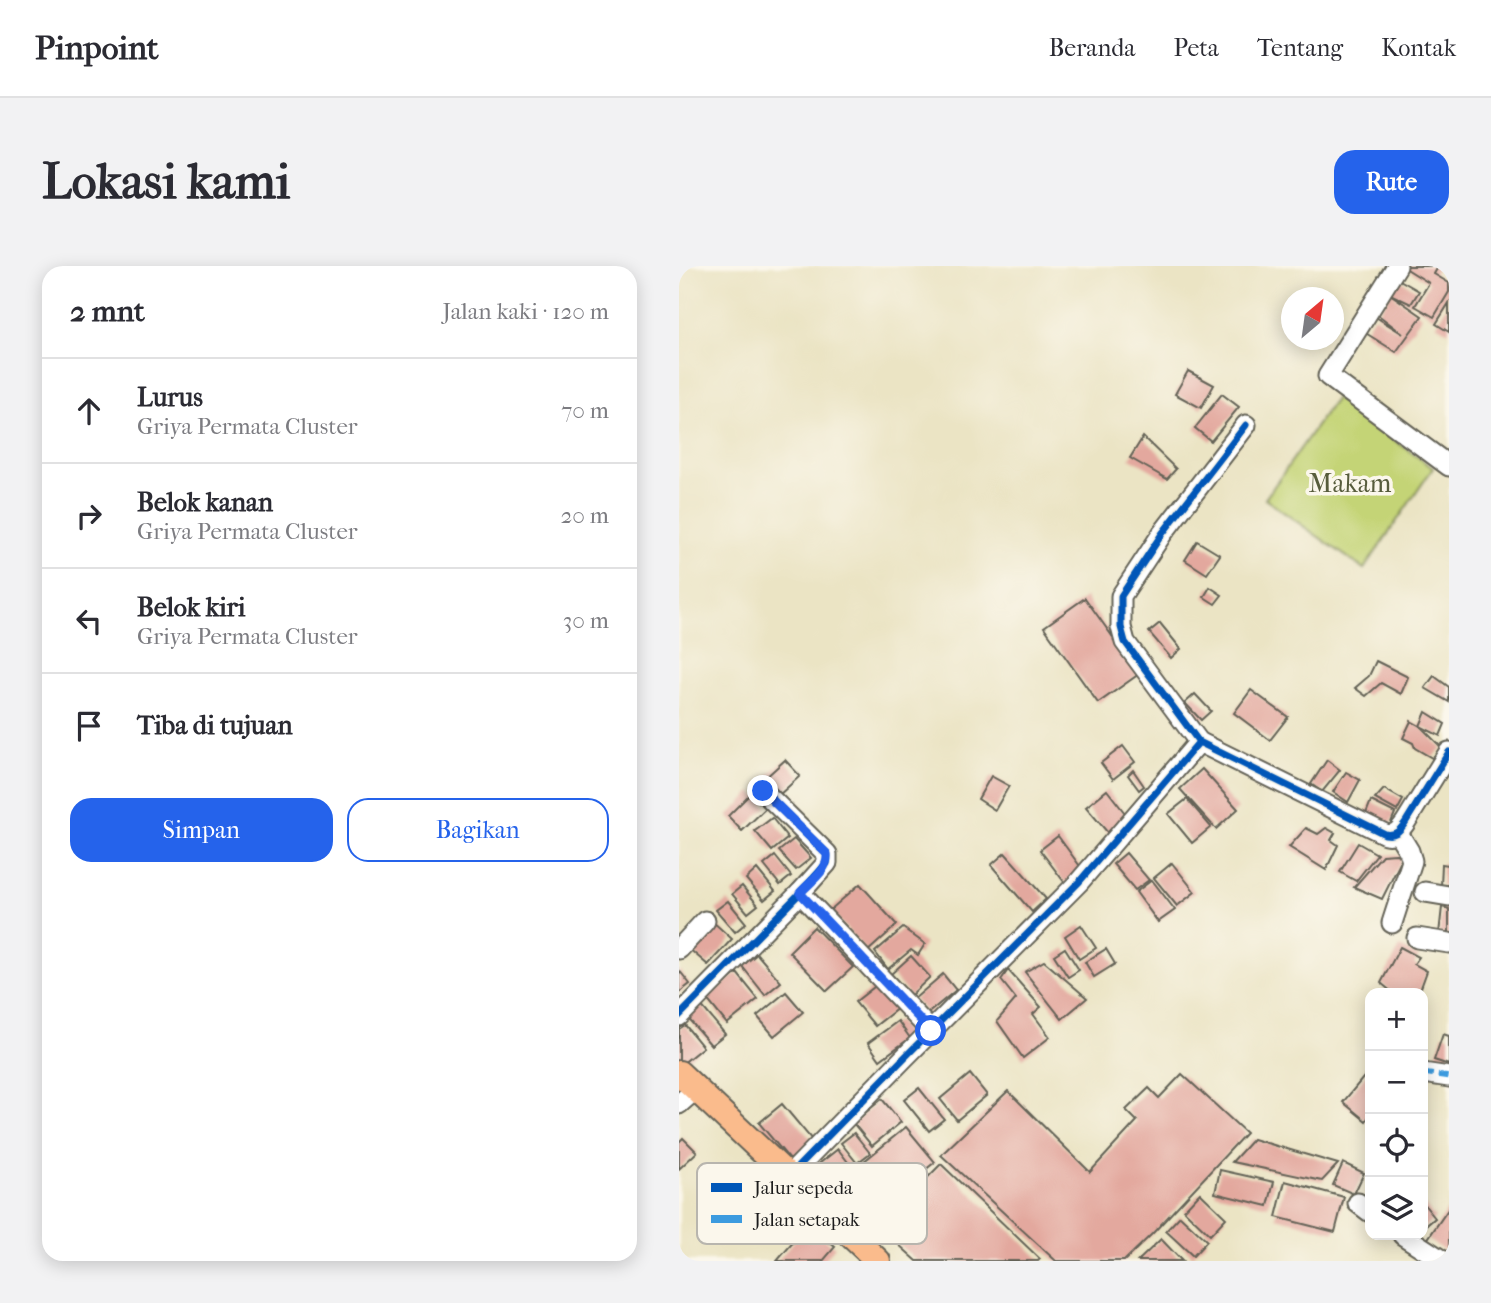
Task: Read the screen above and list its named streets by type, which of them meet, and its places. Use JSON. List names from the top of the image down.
{
  "parks": ["Makam"],
  "legend": ["Jalur sepeda", "Jalan setapak"],
  "north": "top right",
  "page": {
    "header": "Pinpoint",
    "nav": [
      "Beranda",
      "Peta",
      "Tentang",
      "Kontak"
    ],
    "buttons": [
      "Rute",
      ["Simpan", "Bagikan"]
    ],
    "title": "Lokasi kami",
    "heading": ["2 mnt", "Jalan kaki · 120 m"],
    "list": [
      ["Lurus", "Griya Permata Cluster", "70 m"],
      ["Belok kanan", "Griya Permata Cluster", "20 m"],
      ["Belok kiri", "Griya Permata Cluster", "30 m"],
      "Tiba di tujuan"
    ],
    "map_buttons": ["+", "−"]
  }
}
